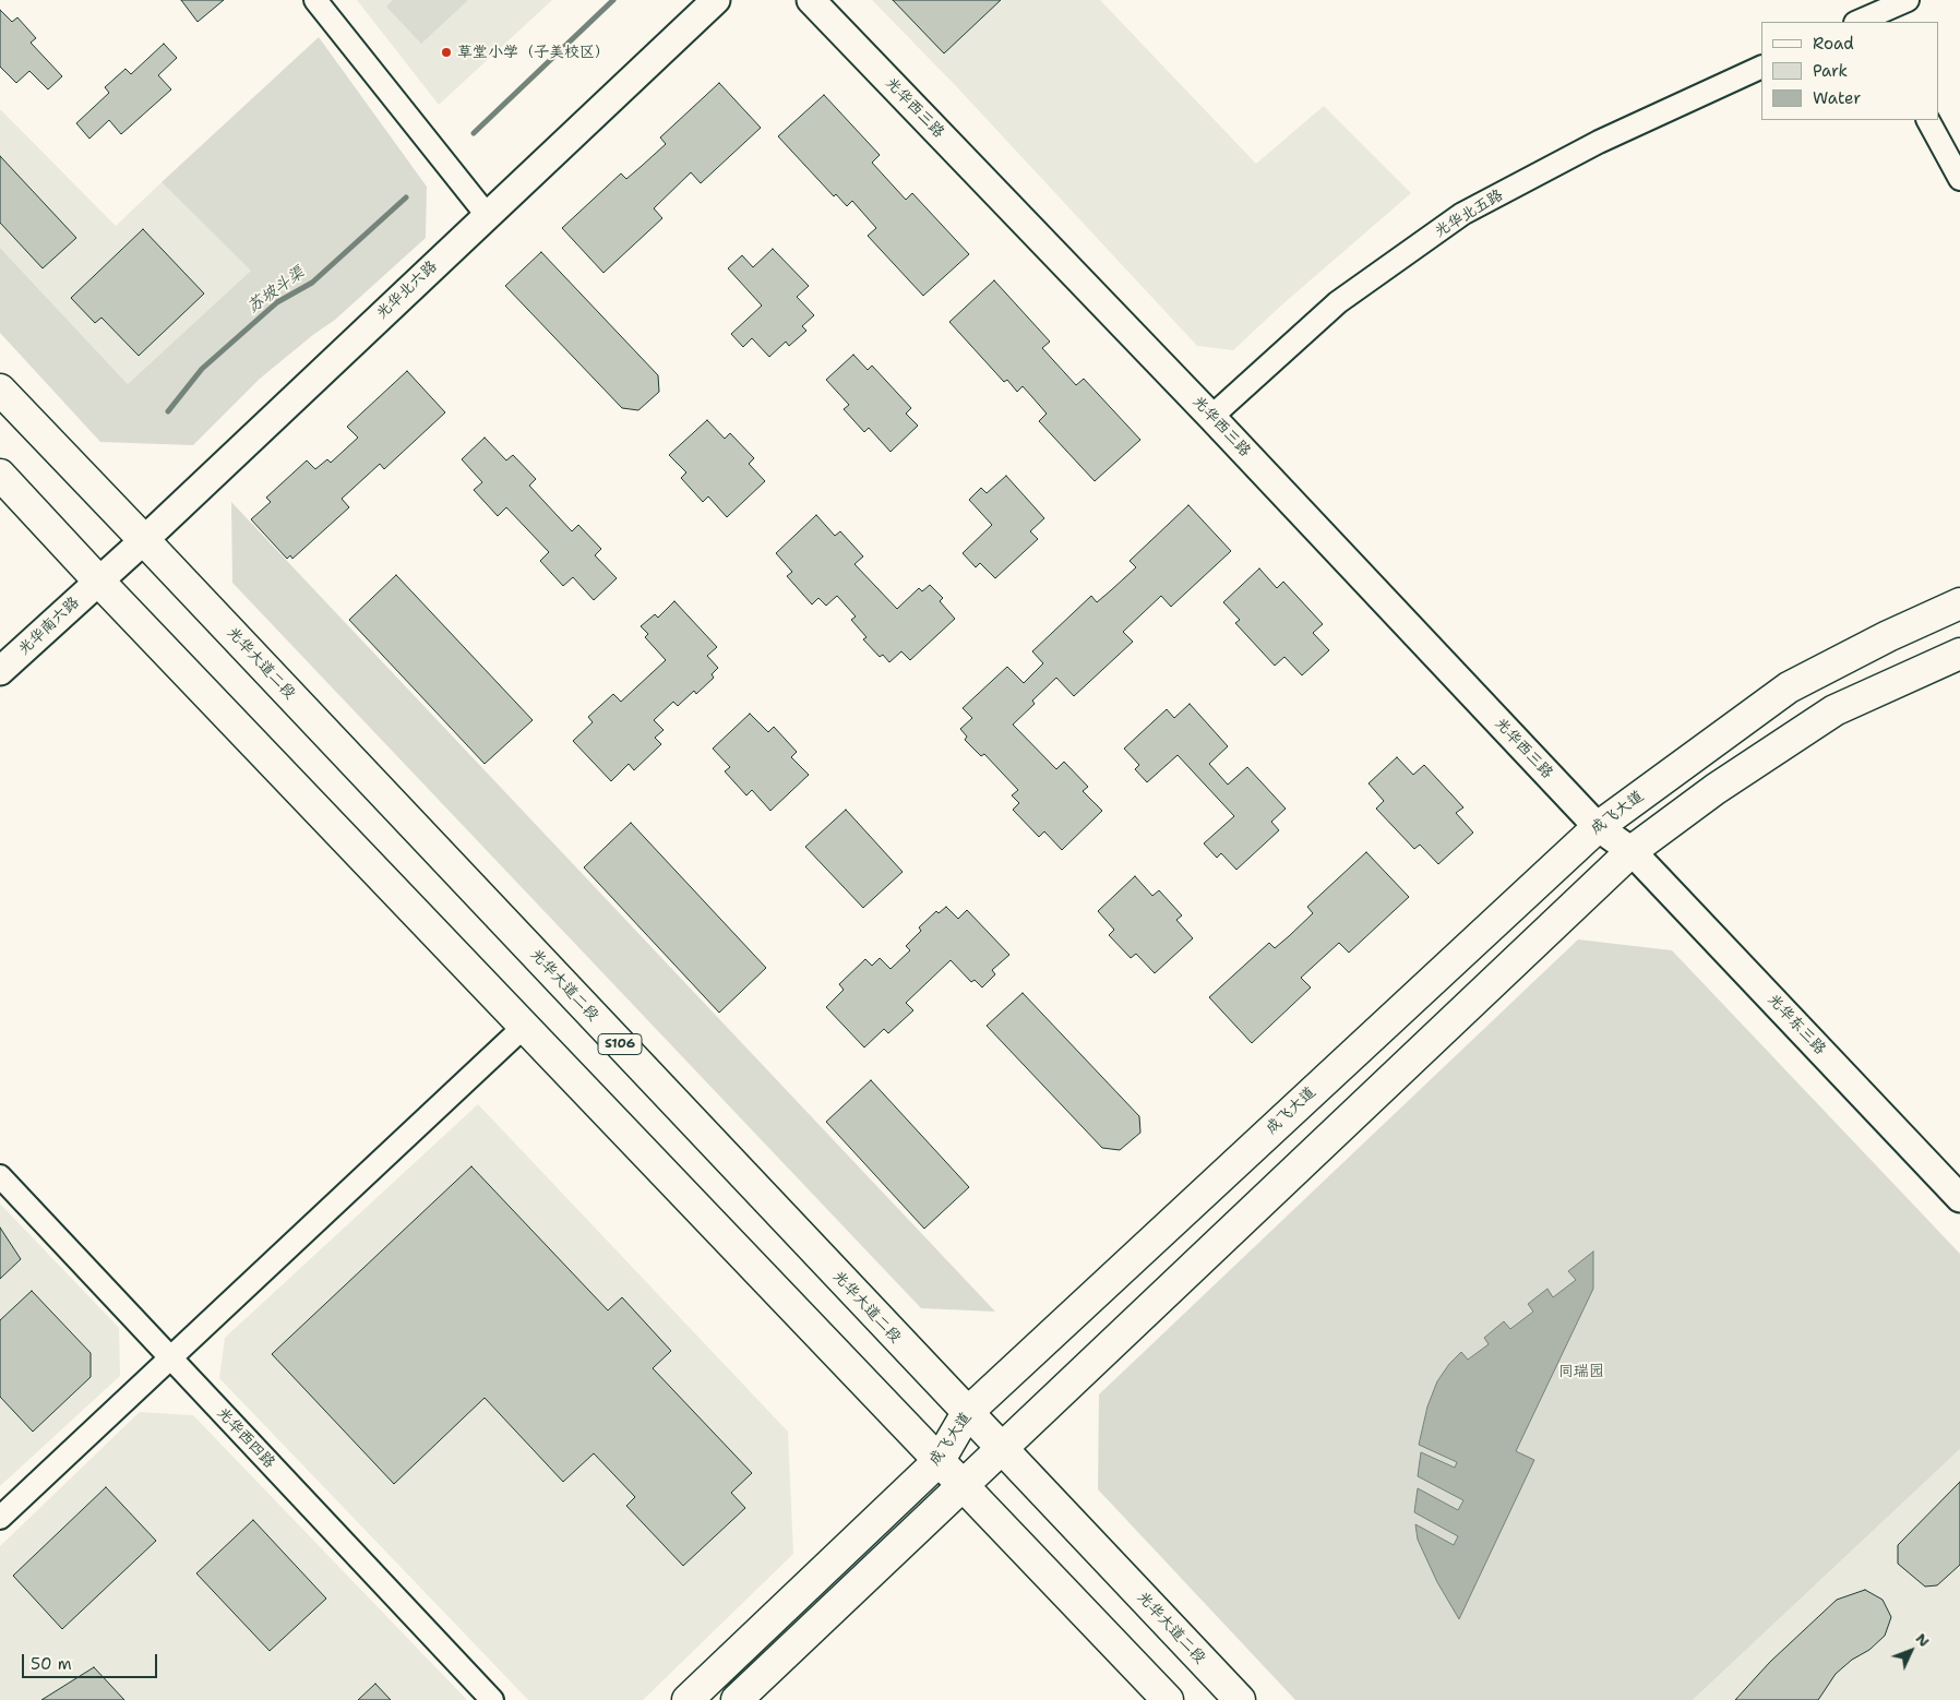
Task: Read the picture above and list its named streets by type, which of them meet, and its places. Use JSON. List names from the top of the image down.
{
  "streets": {
    "main road": ["光华大道二段", "成飞大道", "S106"],
    "street": [
      "光华西三路",
      "光华北五路",
      "光华北六路",
      "光华南六路",
      "光华东三路",
      "光华西四路"
    ]
  },
  "crossings": [
    ["光华西三路", "光华北五路"],
    ["光华西三路", "成飞大道"],
    ["光华西三路", "光华东三路"],
    ["光华北六路", "光华南六路"],
    ["光华北六路", "光华大道二段"],
    ["光华大道二段", "成飞大道"]
  ],
  "water": ["苏坡斗渠"],
  "parks": ["同瑞园"],
  "places": ["草堂小学（子美校区）"],
  "legend": ["Road", "Park", "Water"],
  "scale_bar": "50 m",
  "north": "top right"
}
